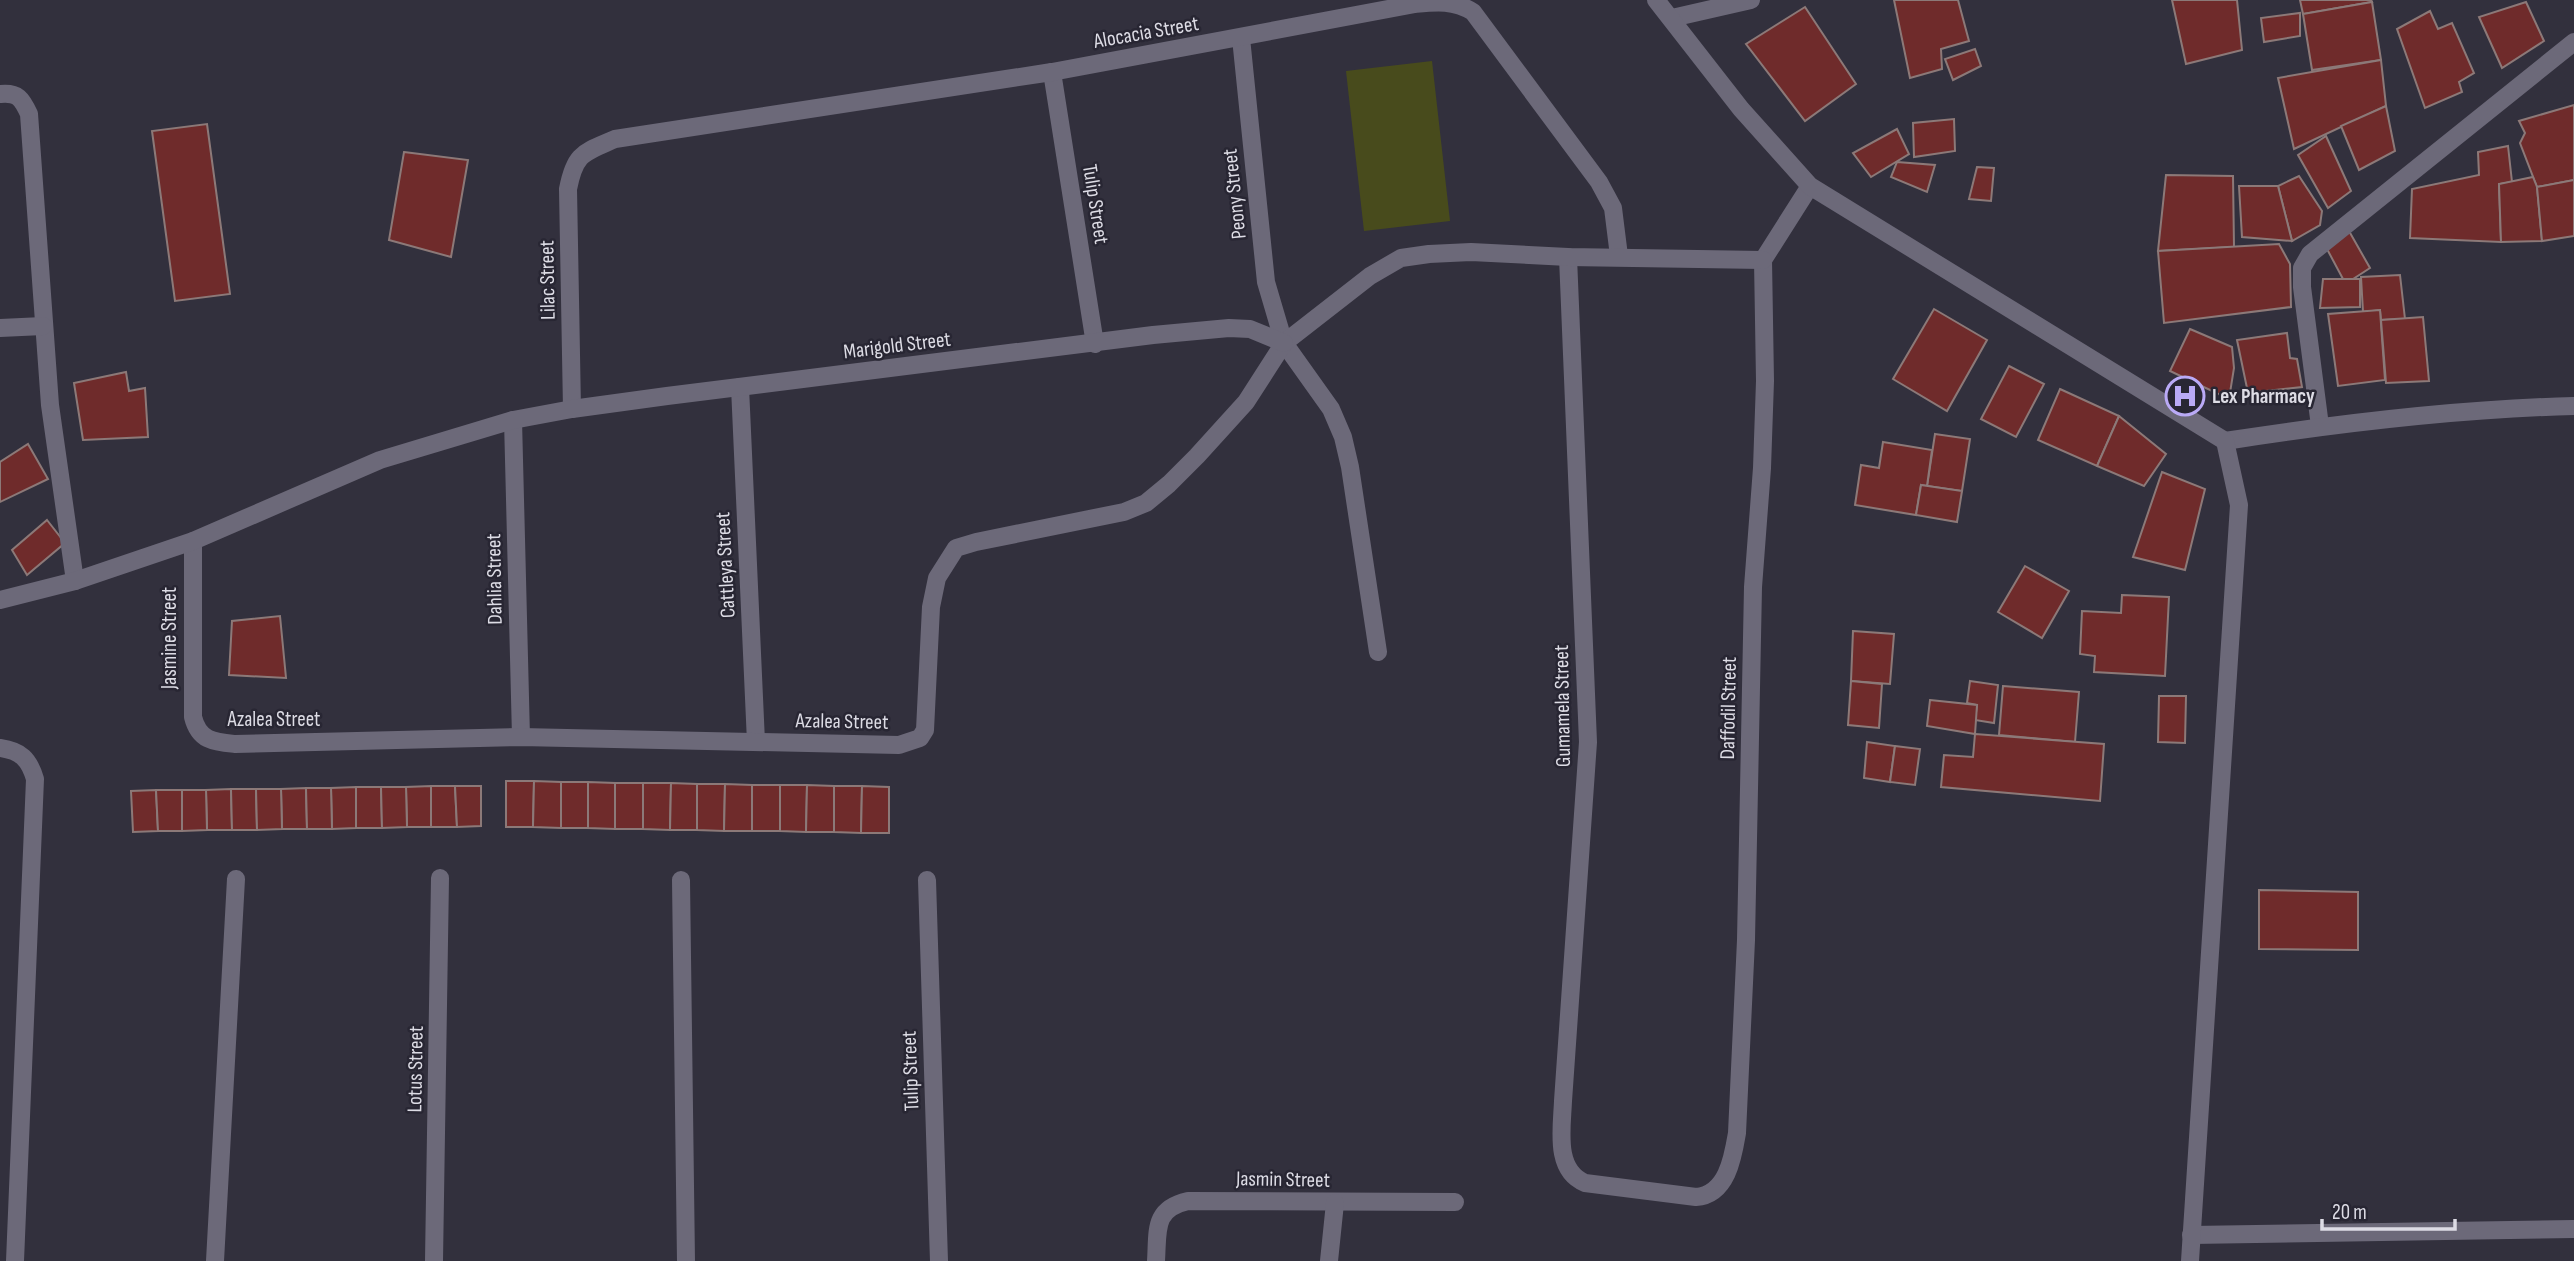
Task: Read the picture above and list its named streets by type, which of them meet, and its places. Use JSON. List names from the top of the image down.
{
  "streets": {
    "street": [
      "Alocacia Street",
      "Peony Street",
      "Tulip Street",
      "Lilac Street",
      "Marigold Street",
      "Cattleya Street",
      "Dahlia Street",
      "Jasmine Street",
      "Gumamela Street",
      "Daffodil Street",
      "Azalea Street",
      "Lotus Street",
      "Jasmin Street"
    ]
  },
  "crossings": [
    ["Alocacia Street", "Peony Street"],
    ["Alocacia Street", "Tulip Street"],
    ["Alocacia Street", "Lilac Street"],
    ["Alocacia Street", "Azalea Street"],
    ["Peony Street", "Marigold Street"],
    ["Peony Street", "Azalea Street"],
    ["Tulip Street", "Marigold Street"],
    ["Lilac Street", "Marigold Street"],
    ["Marigold Street", "Cattleya Street"],
    ["Marigold Street", "Dahlia Street"],
    ["Marigold Street", "Jasmine Street"],
    ["Marigold Street", "Azalea Street"],
    ["Cattleya Street", "Azalea Street"],
    ["Dahlia Street", "Azalea Street"],
    ["Jasmine Street", "Azalea Street"],
    ["Gumamela Street", "Daffodil Street"],
    ["Gumamela Street", "Azalea Street"],
    ["Daffodil Street", "Azalea Street"]
  ],
  "places": {
    "hospital": ["Lex Pharmacy"]
  },
  "scale_bar": "20 m"
}
